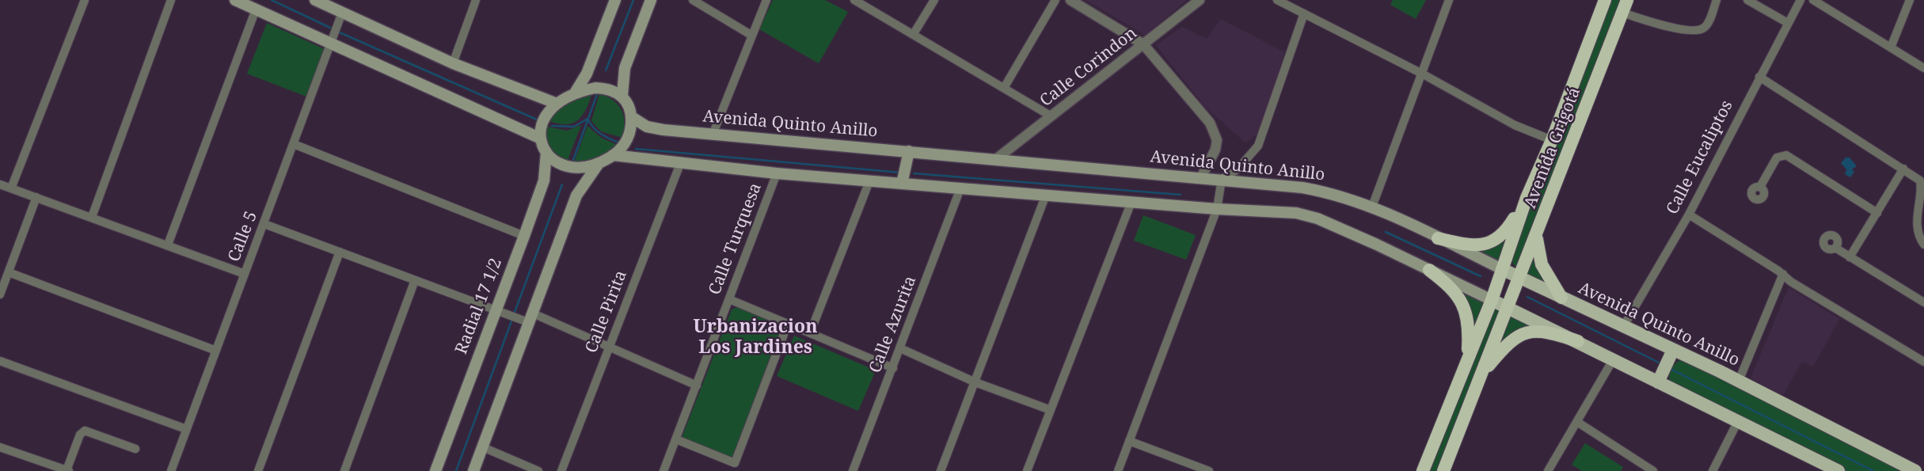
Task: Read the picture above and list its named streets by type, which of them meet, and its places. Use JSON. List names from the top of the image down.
{
  "streets": {
    "highway": ["Avenida Grigotá"],
    "main road": ["Avenida Quinto Anillo", "Radial 17 1/2"],
    "street": [
      "Calle Corindon",
      "Calle Eucaliptos",
      "Calle 5",
      "Calle Turquesa",
      "Calle Pirita",
      "Calle Azurita"
    ]
  },
  "crossings": [
    ["Calle Corindon", "Avenida Quinto Anillo"],
    ["Avenida Quinto Anillo", "Avenida Grigotá"],
    ["Avenida Quinto Anillo", "Calle Eucaliptos"],
    ["Avenida Quinto Anillo", "Radial 17 1/2"]
  ],
  "districts": ["Urbanizacion Los Jardines"]
}
